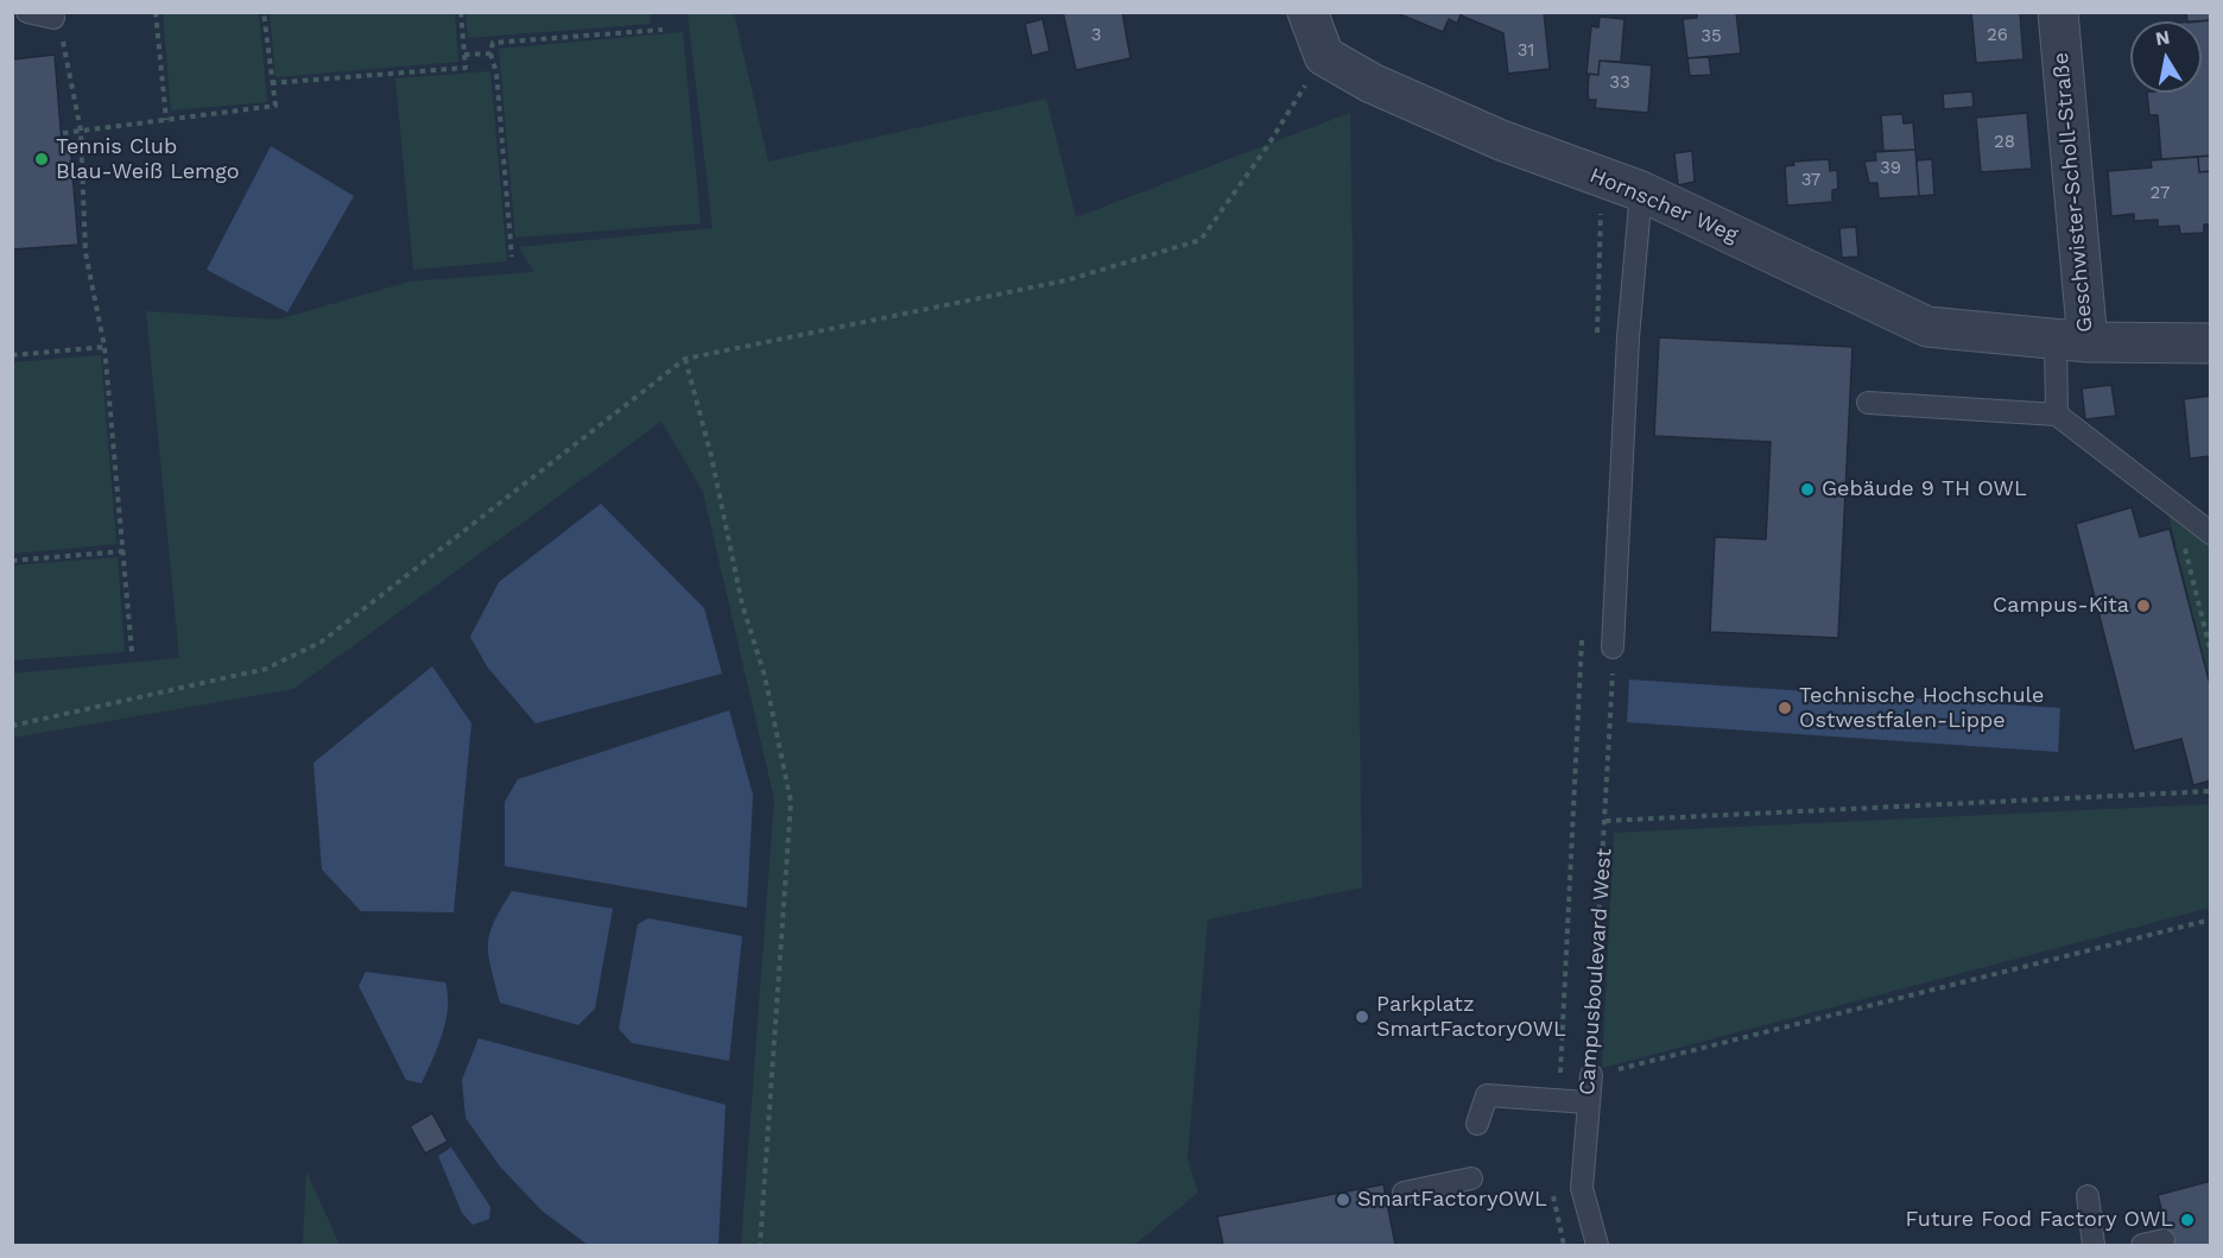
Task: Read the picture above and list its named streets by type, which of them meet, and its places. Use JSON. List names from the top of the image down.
{
  "streets": {
    "street": ["Geschwister-Scholl-Straße", "Hornscher Weg"],
    "lane": ["Campusboulevard West"]
  },
  "crossings": [
    ["Geschwister-Scholl-Straße", "Hornscher Weg"]
  ],
  "places": [
    "Tennis Club Blau-Weiß Lemgo",
    "Gebäude 9 TH OWL",
    "Campus-Kita",
    "Technische Hochschule Ostwestfalen-Lippe",
    "Parkplatz SmartFactoryOWL",
    "SmartFactoryOWL",
    "Future Food Factory OWL"
  ],
  "house_numbers": [
    "3",
    "26",
    "35",
    "31",
    "33",
    "28",
    "39",
    "37",
    "27"
  ],
  "north": "top"
}
